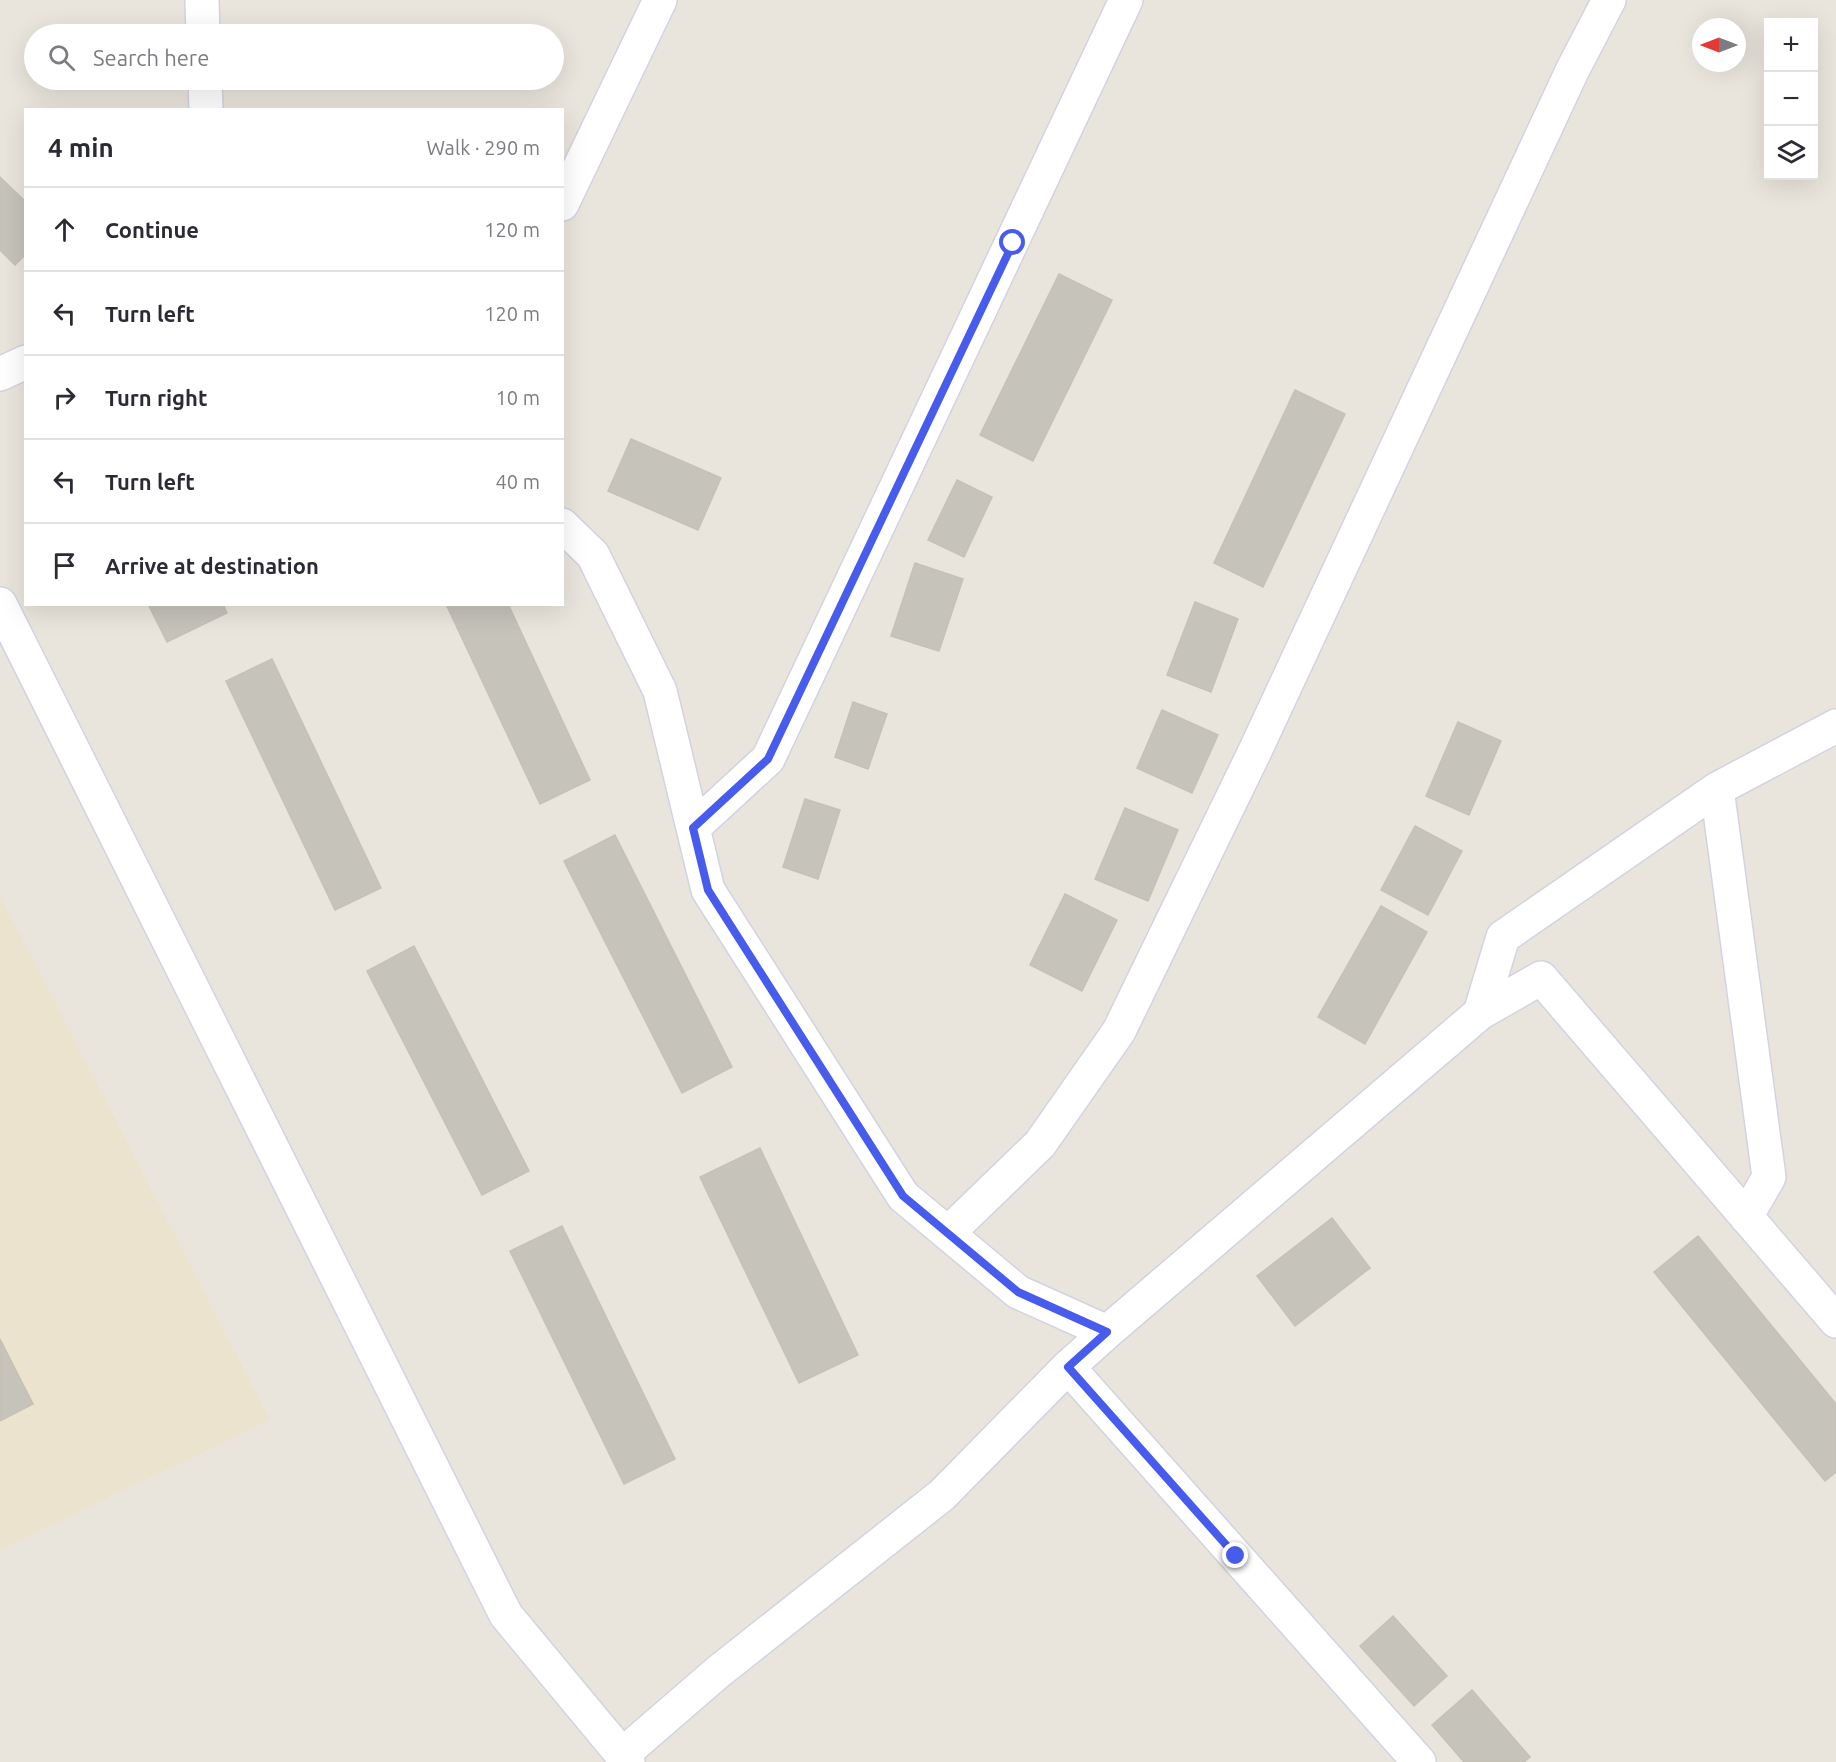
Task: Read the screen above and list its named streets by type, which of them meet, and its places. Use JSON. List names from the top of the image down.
{
  "north": "left",
  "page": {
    "map_buttons": ["+", "−"],
    "search": "Search here",
    "heading": ["4 min", "Walk · 290 m"],
    "list": [
      ["Continue", "120 m"],
      ["Turn left", "120 m"],
      ["Turn right", "10 m"],
      ["Turn left", "40 m"],
      "Arrive at destination"
    ]
  }
}
